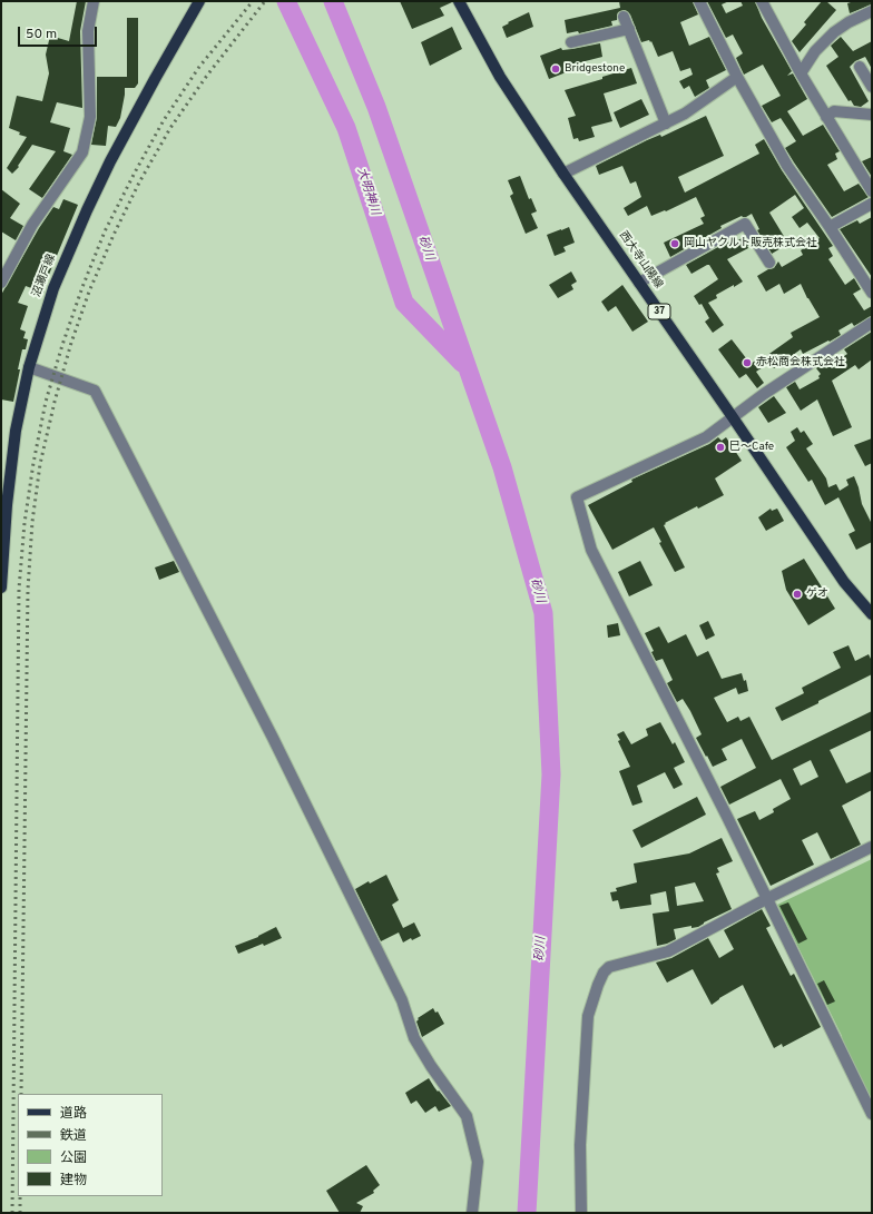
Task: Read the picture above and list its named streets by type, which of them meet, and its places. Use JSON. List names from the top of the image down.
{
  "streets": {
    "main road": ["西大寺山陽線", "沼瀬戸線", "37"]
  },
  "water": ["大明神川", "砂川"],
  "places": [
    "Bridgestone",
    "岡山ヤクルト販売株式会社",
    "赤松商会株式会社",
    "巳～Cafe",
    "ゲオ"
  ],
  "legend": [
    "道路",
    "鉄道",
    "公園",
    "建物"
  ],
  "scale_bar": "50 m"
}
